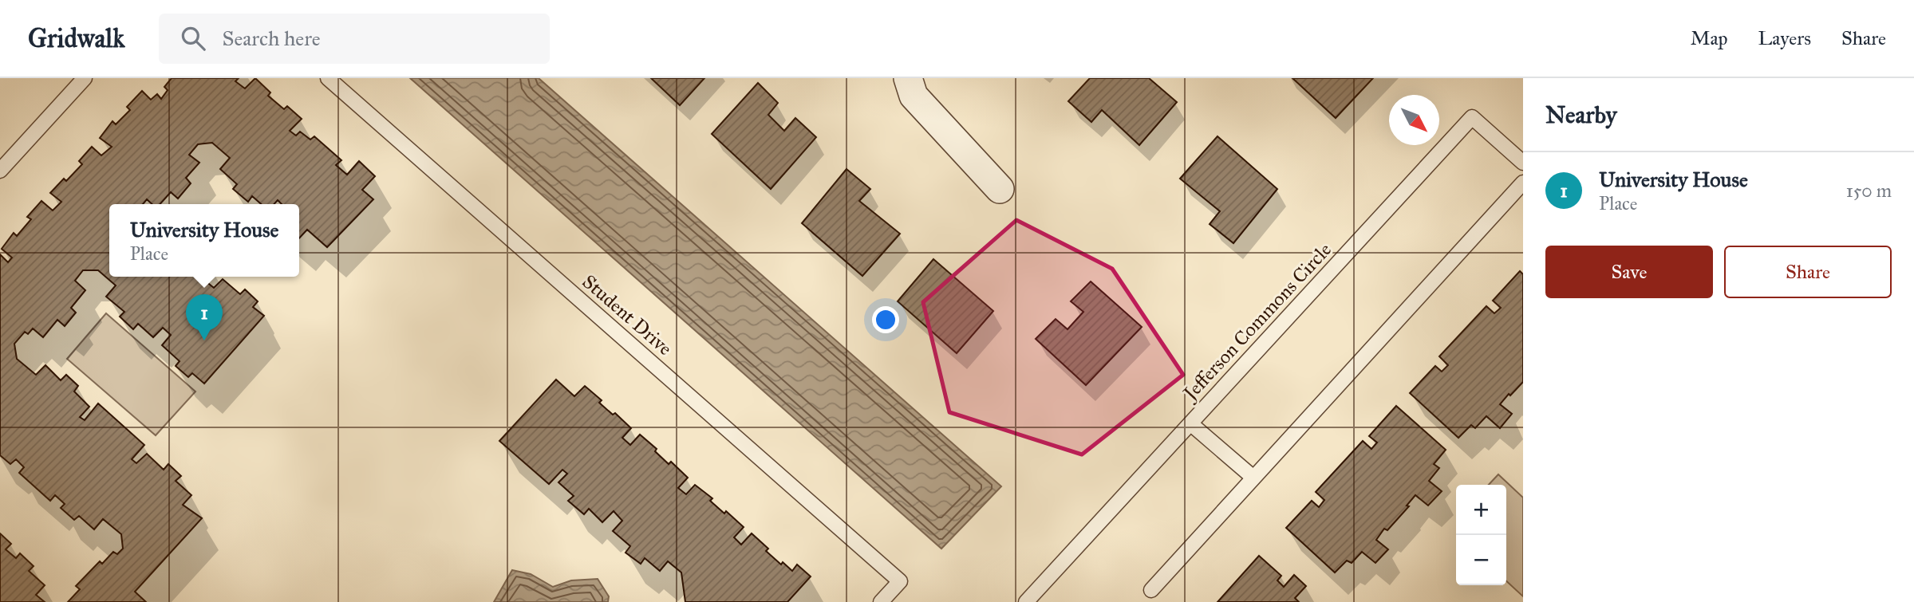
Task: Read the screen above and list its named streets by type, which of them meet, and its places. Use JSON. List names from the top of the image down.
{
  "streets": {
    "lane": ["Student Drive", "Jefferson Commons Circle"]
  },
  "north": "bottom right",
  "page": {
    "header": "Gridwalk",
    "search": "Search here",
    "nav": ["Map", "Layers", "Share"],
    "heading": "Nearby",
    "list": [
      {
        "mark": "1",
        "name": "University House",
        "note": "Place",
        "value": "150 m"
      }
    ],
    "popup": ["University House", "Place"],
    "buttons": ["Save", "Share"],
    "pins": "1",
    "map_buttons": ["+", "−"]
  }
}
